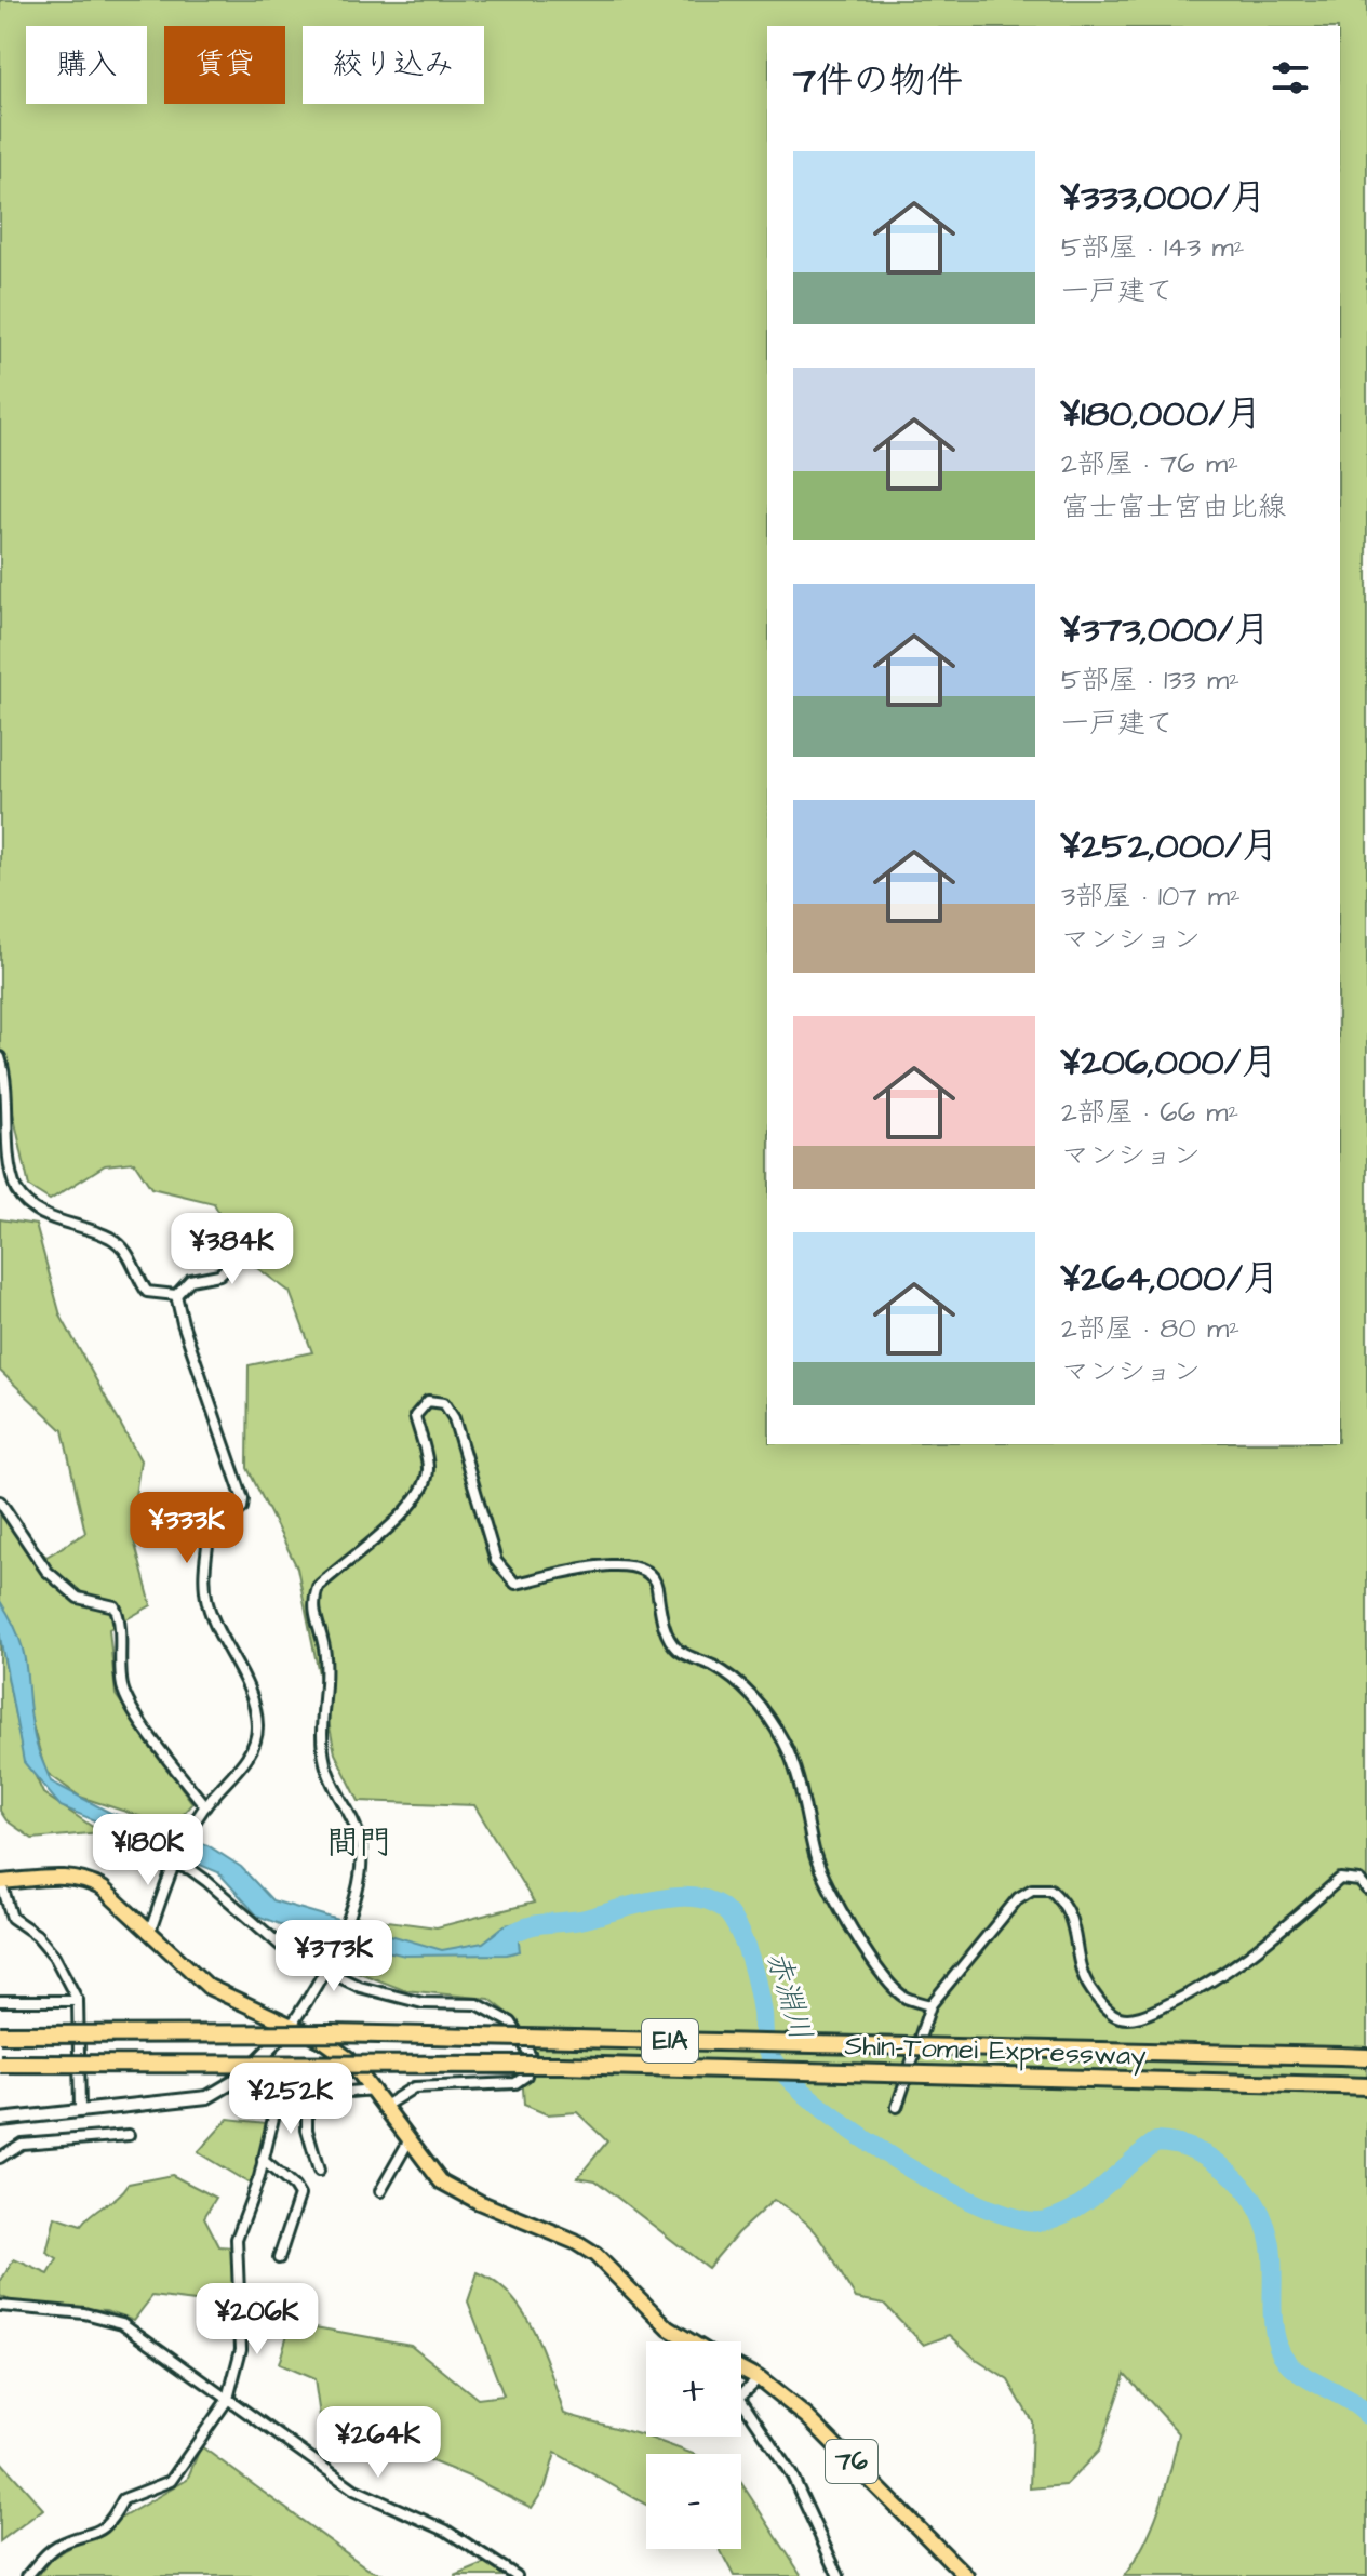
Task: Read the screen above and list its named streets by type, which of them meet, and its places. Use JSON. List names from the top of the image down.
{
  "streets": {
    "highway": ["E1A", "Shin-Tomei Expressway"],
    "main road": ["76"]
  },
  "districts": ["間門"],
  "water": ["赤淵川"],
  "page": {
    "chip": ["購入", "賃貸", "絞り込み"],
    "heading": "7件の物件",
    "list": [
      {
        "name": "¥333,000/月",
        "note": "5部屋 · 143 m² · 一戸建て"
      },
      {
        "name": "¥180,000/月",
        "note": "2部屋 · 76 m² · 富士富士宮由比線"
      },
      {
        "name": "¥373,000/月",
        "note": "5部屋 · 133 m² · 一戸建て"
      },
      {
        "name": "¥252,000/月",
        "note": "3部屋 · 107 m² · マンション"
      },
      {
        "name": "¥206,000/月",
        "note": "2部屋 · 66 m² · マンション"
      },
      {
        "name": "¥264,000/月",
        "note": "2部屋 · 80 m² · マンション"
      }
    ],
    "price": [
      "¥384K",
      "¥333K",
      "¥180K",
      "¥373K",
      "¥252K",
      "¥206K",
      "¥264K"
    ],
    "map_buttons": ["+", "−"]
  }
}
